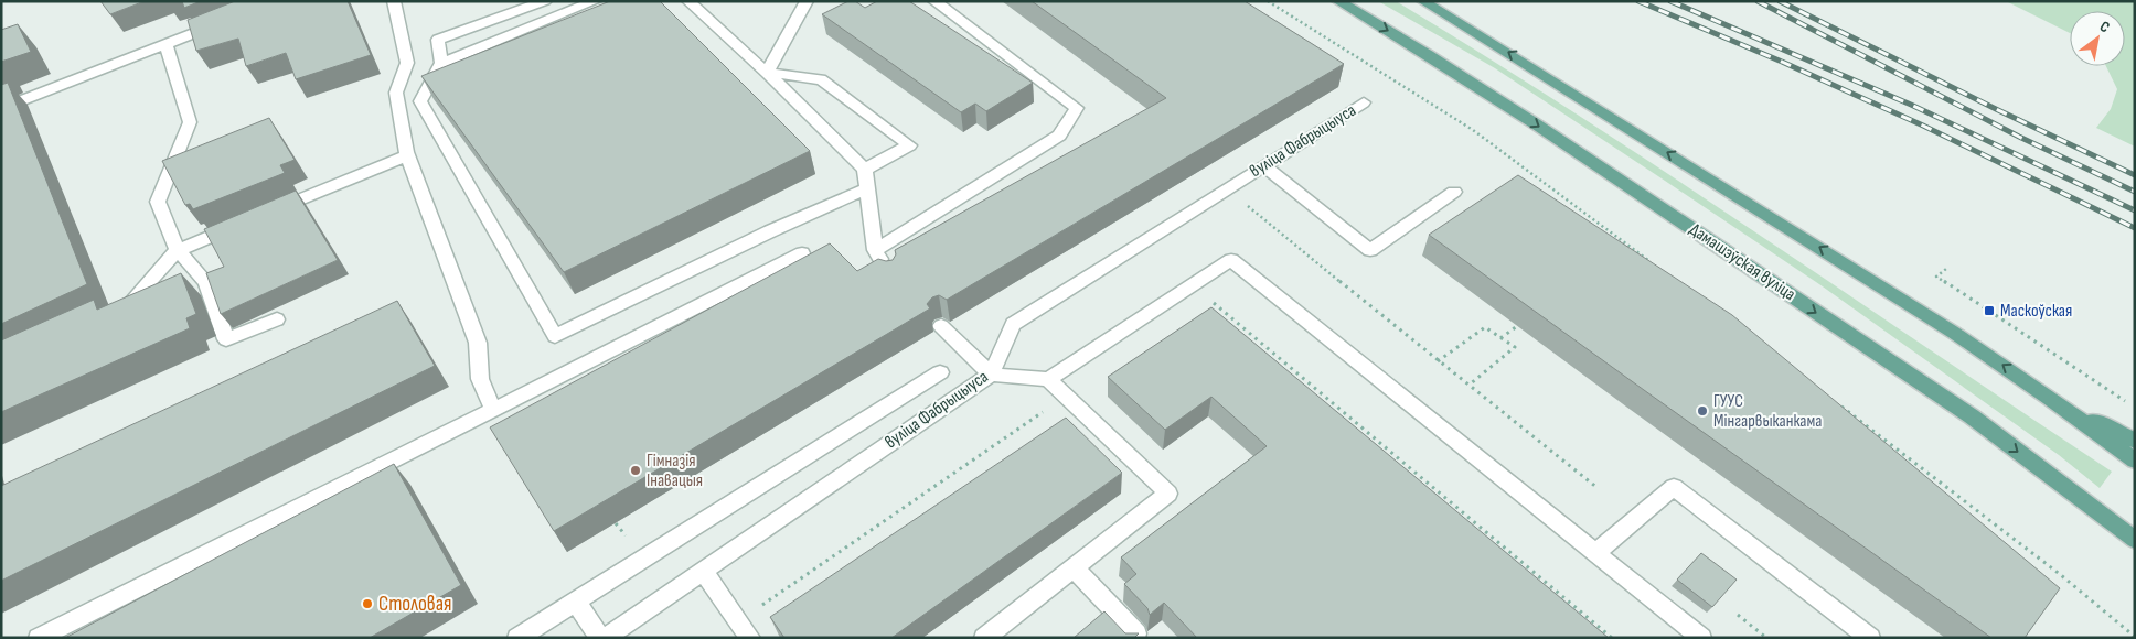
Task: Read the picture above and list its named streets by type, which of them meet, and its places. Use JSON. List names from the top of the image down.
{
  "streets": {
    "main road": ["Дамашэўская вуліца"],
    "street": ["вуліца Фабрыцыуса"]
  },
  "places": {
    "transit": ["Маскоўская"],
    "other": ["ГУУС Мінгарвыканкама", "Гімназія Інавацыя", "Столовая"]
  },
  "north": "top right"
}
